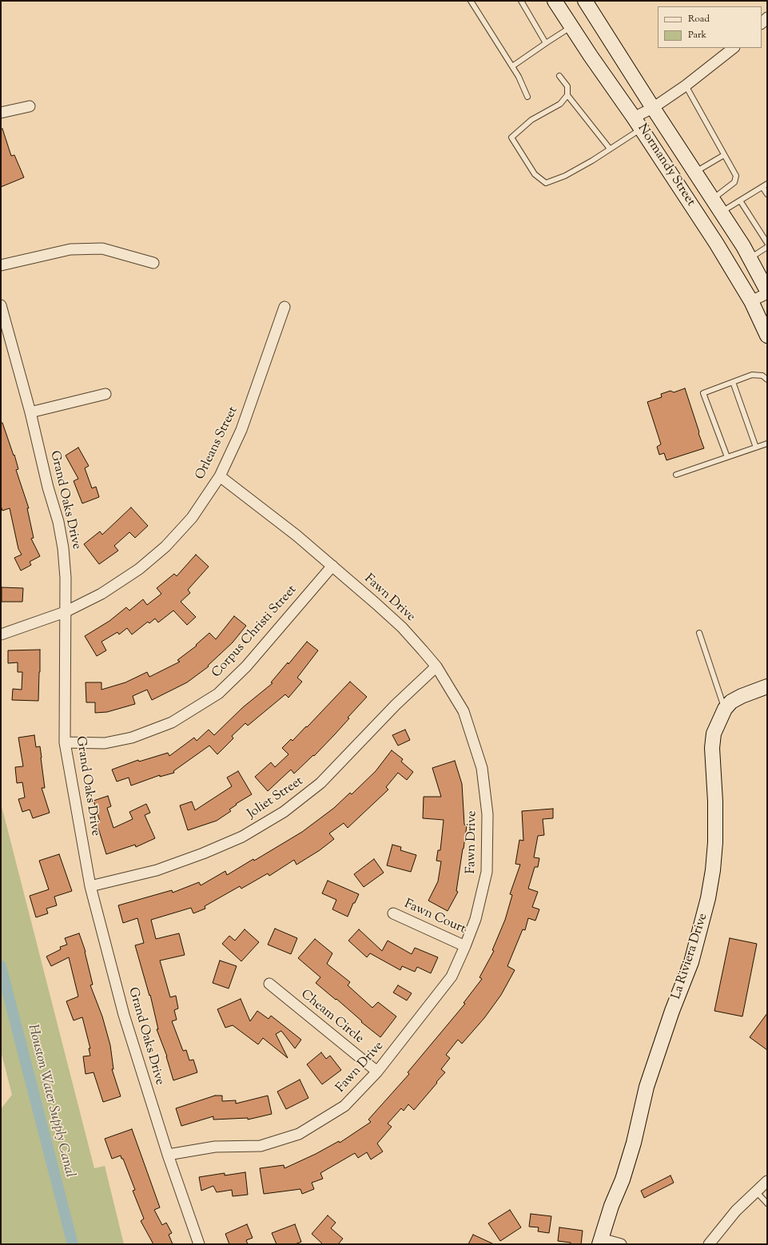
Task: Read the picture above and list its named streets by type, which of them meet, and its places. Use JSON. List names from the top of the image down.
{
  "streets": {
    "main road": ["Normandy Street", "La Riviera Drive"],
    "street": [
      "Orleans Street",
      "Grand Oaks Drive",
      "Fawn Drive",
      "Corpus Christi Street",
      "Joliet Street",
      "Fawn Court",
      "Cheam Circle"
    ]
  },
  "crossings": [
    ["Orleans Street", "Grand Oaks Drive"],
    ["Orleans Street", "Fawn Drive"],
    ["Grand Oaks Drive", "Fawn Drive"],
    ["Grand Oaks Drive", "Corpus Christi Street"],
    ["Grand Oaks Drive", "Joliet Street"],
    ["Fawn Drive", "Corpus Christi Street"],
    ["Fawn Drive", "Joliet Street"],
    ["Fawn Drive", "Fawn Court"],
    ["Fawn Drive", "Cheam Circle"]
  ],
  "water": ["Houston Water Supply Canal"],
  "legend": ["Road", "Park"]
}
